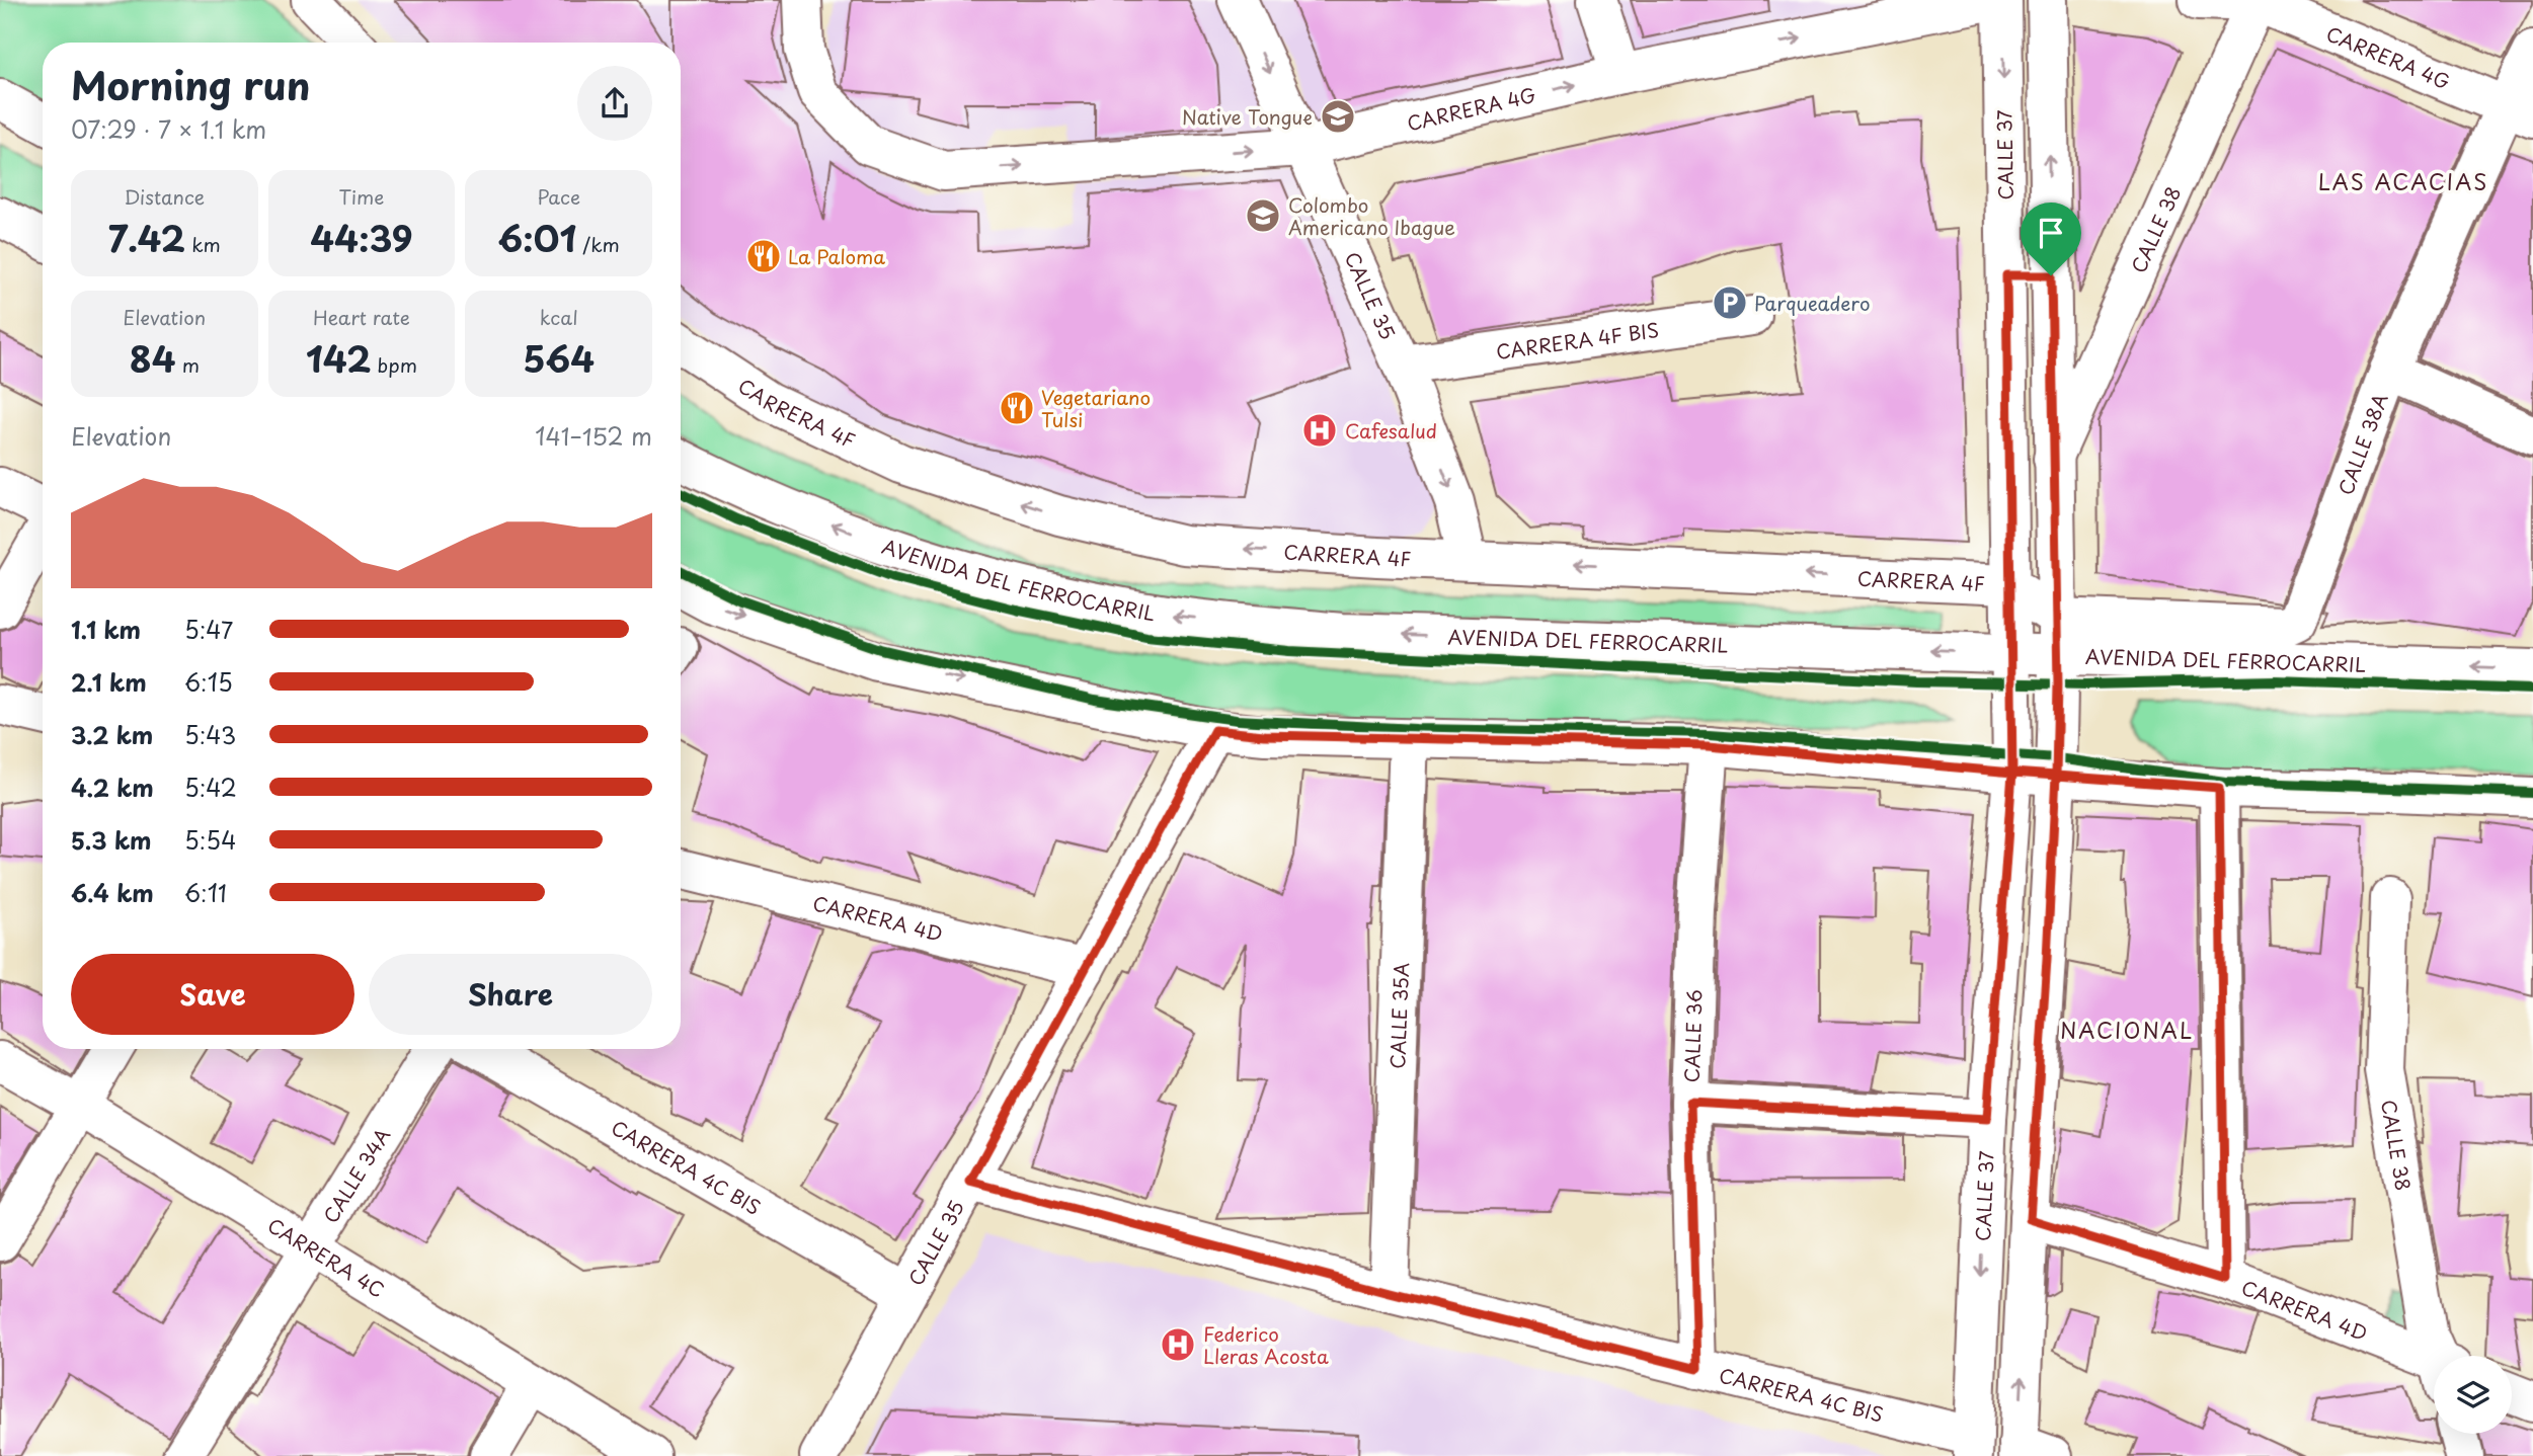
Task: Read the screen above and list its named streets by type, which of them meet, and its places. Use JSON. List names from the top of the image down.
{
  "streets": {
    "street": [
      "CARRERA 4G",
      "CALLE 37",
      "CALLE 38",
      "CALLE 35",
      "CARRERA 4F BIS",
      "CARRERA 4F",
      "CALLE 38A",
      "AVENIDA DEL FERROCARRIL",
      "CARRERA 4D",
      "CALLE 35A",
      "CALLE 36",
      "CARRERA 4C BIS",
      "CALLE 34A",
      "CARRERA 4C"
    ]
  },
  "crossings": [
    ["CARRERA 4G", "CALLE 38"],
    ["CARRERA 4G", "CALLE 35"],
    ["CARRERA 4G", "CALLE 38A"],
    ["CALLE 37", "CARRERA 4F"],
    ["CALLE 37", "AVENIDA DEL FERROCARRIL"],
    ["CALLE 37", "CARRERA 4C BIS"],
    ["CALLE 35", "CARRERA 4F BIS"],
    ["CALLE 35", "CARRERA 4F"],
    ["CALLE 35", "CARRERA 4D"],
    ["CALLE 35", "CARRERA 4C BIS"],
    ["CALLE 38A", "AVENIDA DEL FERROCARRIL"],
    ["CALLE 35A", "CARRERA 4C BIS"],
    ["CALLE 36", "CARRERA 4C BIS"],
    ["CALLE 34A", "CARRERA 4C"]
  ],
  "one_way": ["CARRERA 4G"],
  "districts": ["LAS ACACIAS", "NACIONAL"],
  "places": {
    "school or university": ["Native Tongue", "Colombo Americano Ibague"],
    "restaurant": ["La Paloma", "Vegetariano Tulsi"],
    "parking": ["Parqueadero"],
    "hospital": ["Cafesalud", "Federico Lleras Acosta"]
  },
  "page": {
    "heading": ["Morning run", "07:29 · 7 × 1.1 km"],
    "stats": [
      ["Distance", "7.42 km"],
      ["Time", "44:39"],
      ["Pace", "6:01 /km"],
      ["Elevation", "84 m"],
      ["Heart rate", "142 bpm"],
      ["kcal", "564"]
    ],
    "chart": ["Elevation", "141–152 m"],
    "list": [
      {
        "name": "1.1 km",
        "note": "5:47"
      },
      {
        "name": "2.1 km",
        "note": "6:15"
      },
      {
        "name": "3.2 km",
        "note": "5:43"
      },
      {
        "name": "4.2 km",
        "note": "5:42"
      },
      {
        "name": "5.3 km",
        "note": "5:54"
      },
      {
        "name": "6.4 km",
        "note": "6:11"
      }
    ],
    "buttons": ["Save", "Share"]
  }
}
